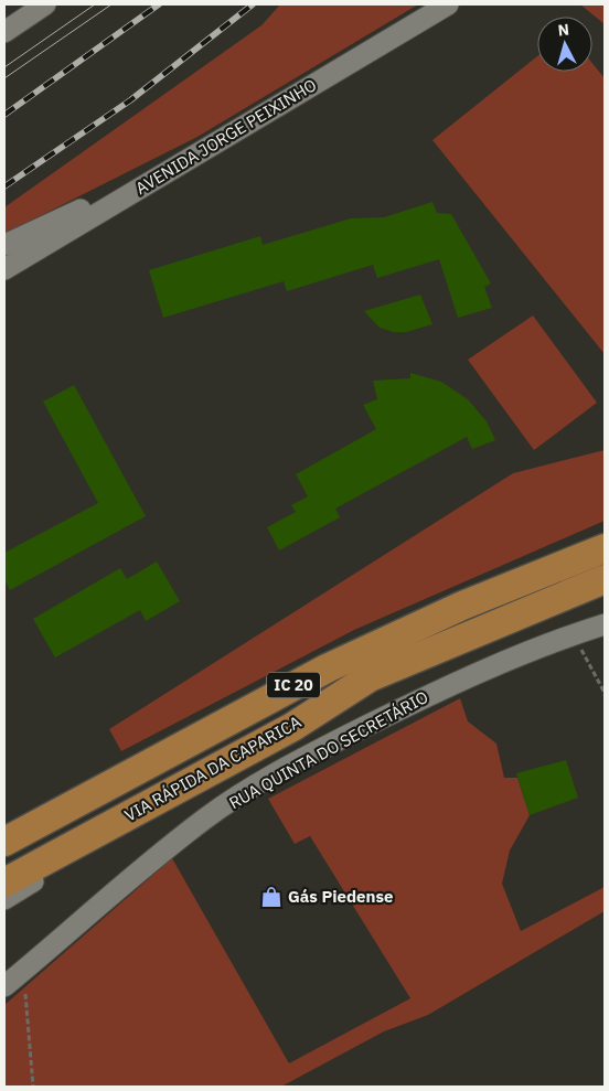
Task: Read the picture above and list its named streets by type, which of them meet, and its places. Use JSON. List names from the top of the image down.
{
  "streets": {
    "highway": ["IC 20", "VIA RÁPIDA DA CAPARICA"],
    "street": ["AVENIDA JORGE PEIXINHO", "RUA QUINTA DO SECRETÁRIO"]
  },
  "places": {
    "shop": ["Gás Piedense"]
  },
  "north": "top"
}
